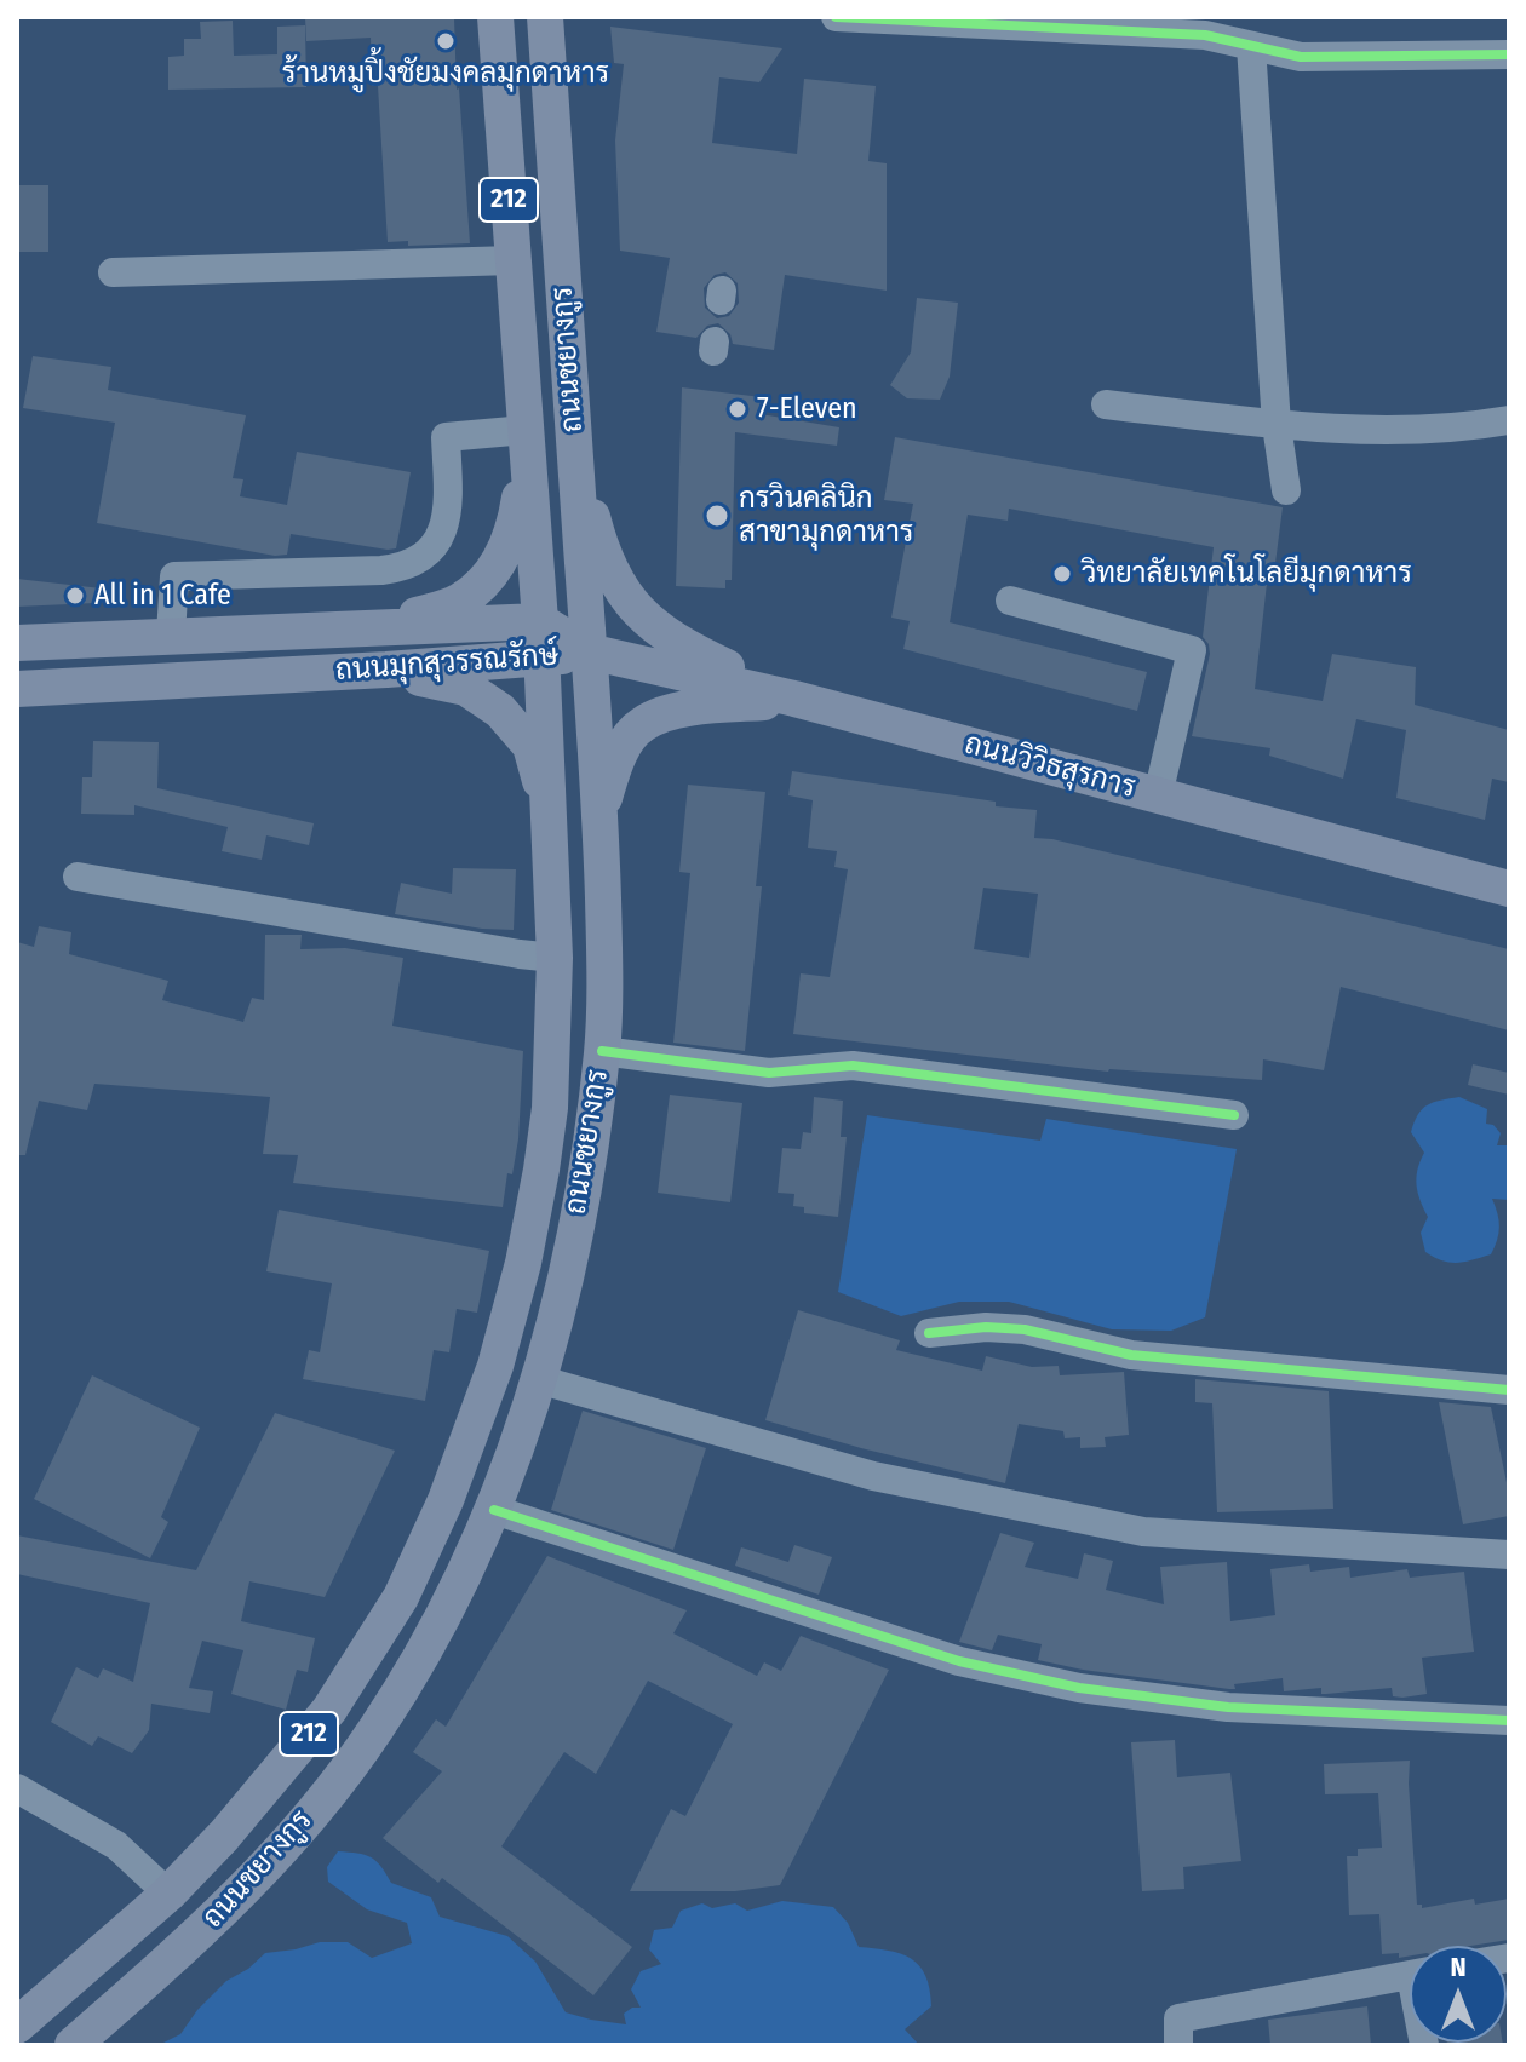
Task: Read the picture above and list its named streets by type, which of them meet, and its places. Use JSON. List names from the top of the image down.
{
  "streets": {
    "main road": [
      "212",
      "ถนนชยางกูร",
      "ถนนมุกสุวรรณรักษ์",
      "ถนนวิวิธสุรการ"
    ]
  },
  "crossings": [
    ["ถนนชยางกูร", "ถนนมุกสุวรรณรักษ์"],
    ["ถนนชยางกูร", "ถนนวิวิธสุรการ"],
    ["ถนนมุกสุวรรณรักษ์", "ถนนวิวิธสุรการ"]
  ],
  "places": [
    "ร้านหมูปิ้งชัยมงคลมุกดาหาร",
    "7-Eleven",
    "กรวินคลินิก สาขามุกดาหาร",
    "วิทยาลัยเทคโนโลยีมุกดาหาร",
    "All in 1 Cafe"
  ],
  "north": "top"
}
